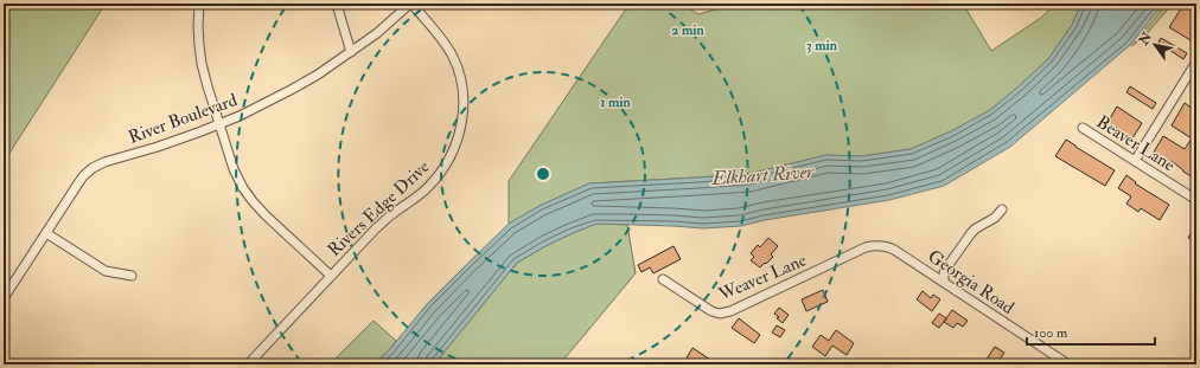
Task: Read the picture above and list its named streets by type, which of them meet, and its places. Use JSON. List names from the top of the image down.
{
  "streets": {
    "street": [
      "River Boulevard",
      "Beaver Lane",
      "Rivers Edge Drive",
      "Weaver Lane",
      "Georgia Road"
    ]
  },
  "crossings": [
    ["River Boulevard", "Rivers Edge Drive"],
    ["Weaver Lane", "Georgia Road"]
  ],
  "water": ["Elkhart River"],
  "scale_bar": "100 m",
  "north": "top left",
  "rings": ["2 min", "3 min", "1 min"]
}
